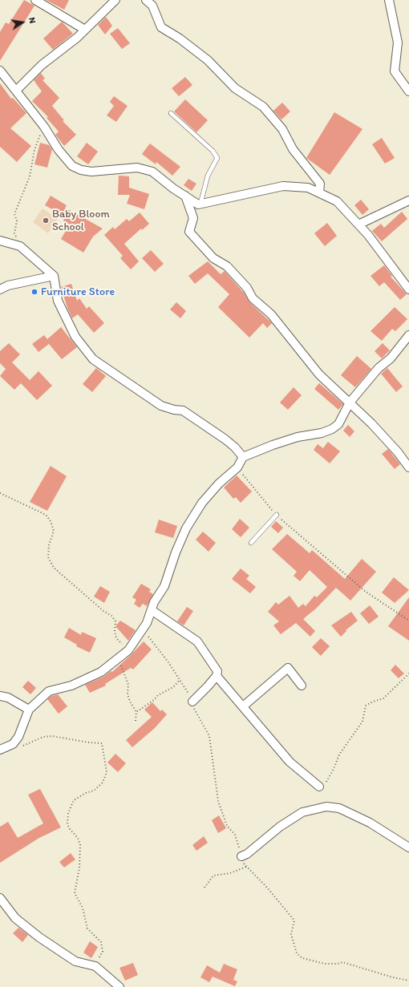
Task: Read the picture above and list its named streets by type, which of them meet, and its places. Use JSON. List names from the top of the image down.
{
  "places": ["Baby Bloom School", "Furniture Store"],
  "north": "right"
}
